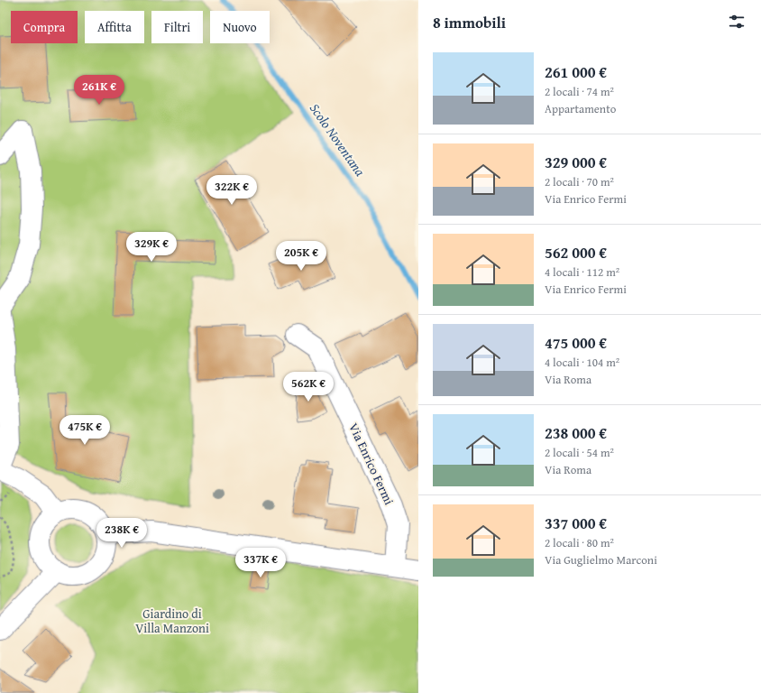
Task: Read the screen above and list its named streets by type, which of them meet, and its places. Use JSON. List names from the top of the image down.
{
  "streets": {
    "street": ["Via Enrico Fermi"]
  },
  "water": ["Scolo Noventana"],
  "parks": ["Giardino di Villa Manzoni"],
  "page": {
    "heading": "8 immobili",
    "chip": [
      "Compra",
      "Affitta",
      "Filtri",
      "Nuovo"
    ],
    "list": [
      {
        "name": "261 000 €",
        "note": "2 locali · 74 m² · Appartamento"
      },
      {
        "name": "329 000 €",
        "note": "2 locali · 70 m² · Via Enrico Fermi"
      },
      {
        "name": "562 000 €",
        "note": "4 locali · 112 m² · Via Enrico Fermi"
      },
      {
        "name": "475 000 €",
        "note": "4 locali · 104 m² · Via Roma"
      },
      {
        "name": "238 000 €",
        "note": "2 locali · 54 m² · Via Roma"
      },
      {
        "name": "337 000 €",
        "note": "2 locali · 80 m² · Via Guglielmo Marconi"
      }
    ],
    "price": [
      "261K €",
      "322K €",
      "329K €",
      "205K €",
      "562K €",
      "475K €",
      "238K €",
      "337K €"
    ]
  }
}
